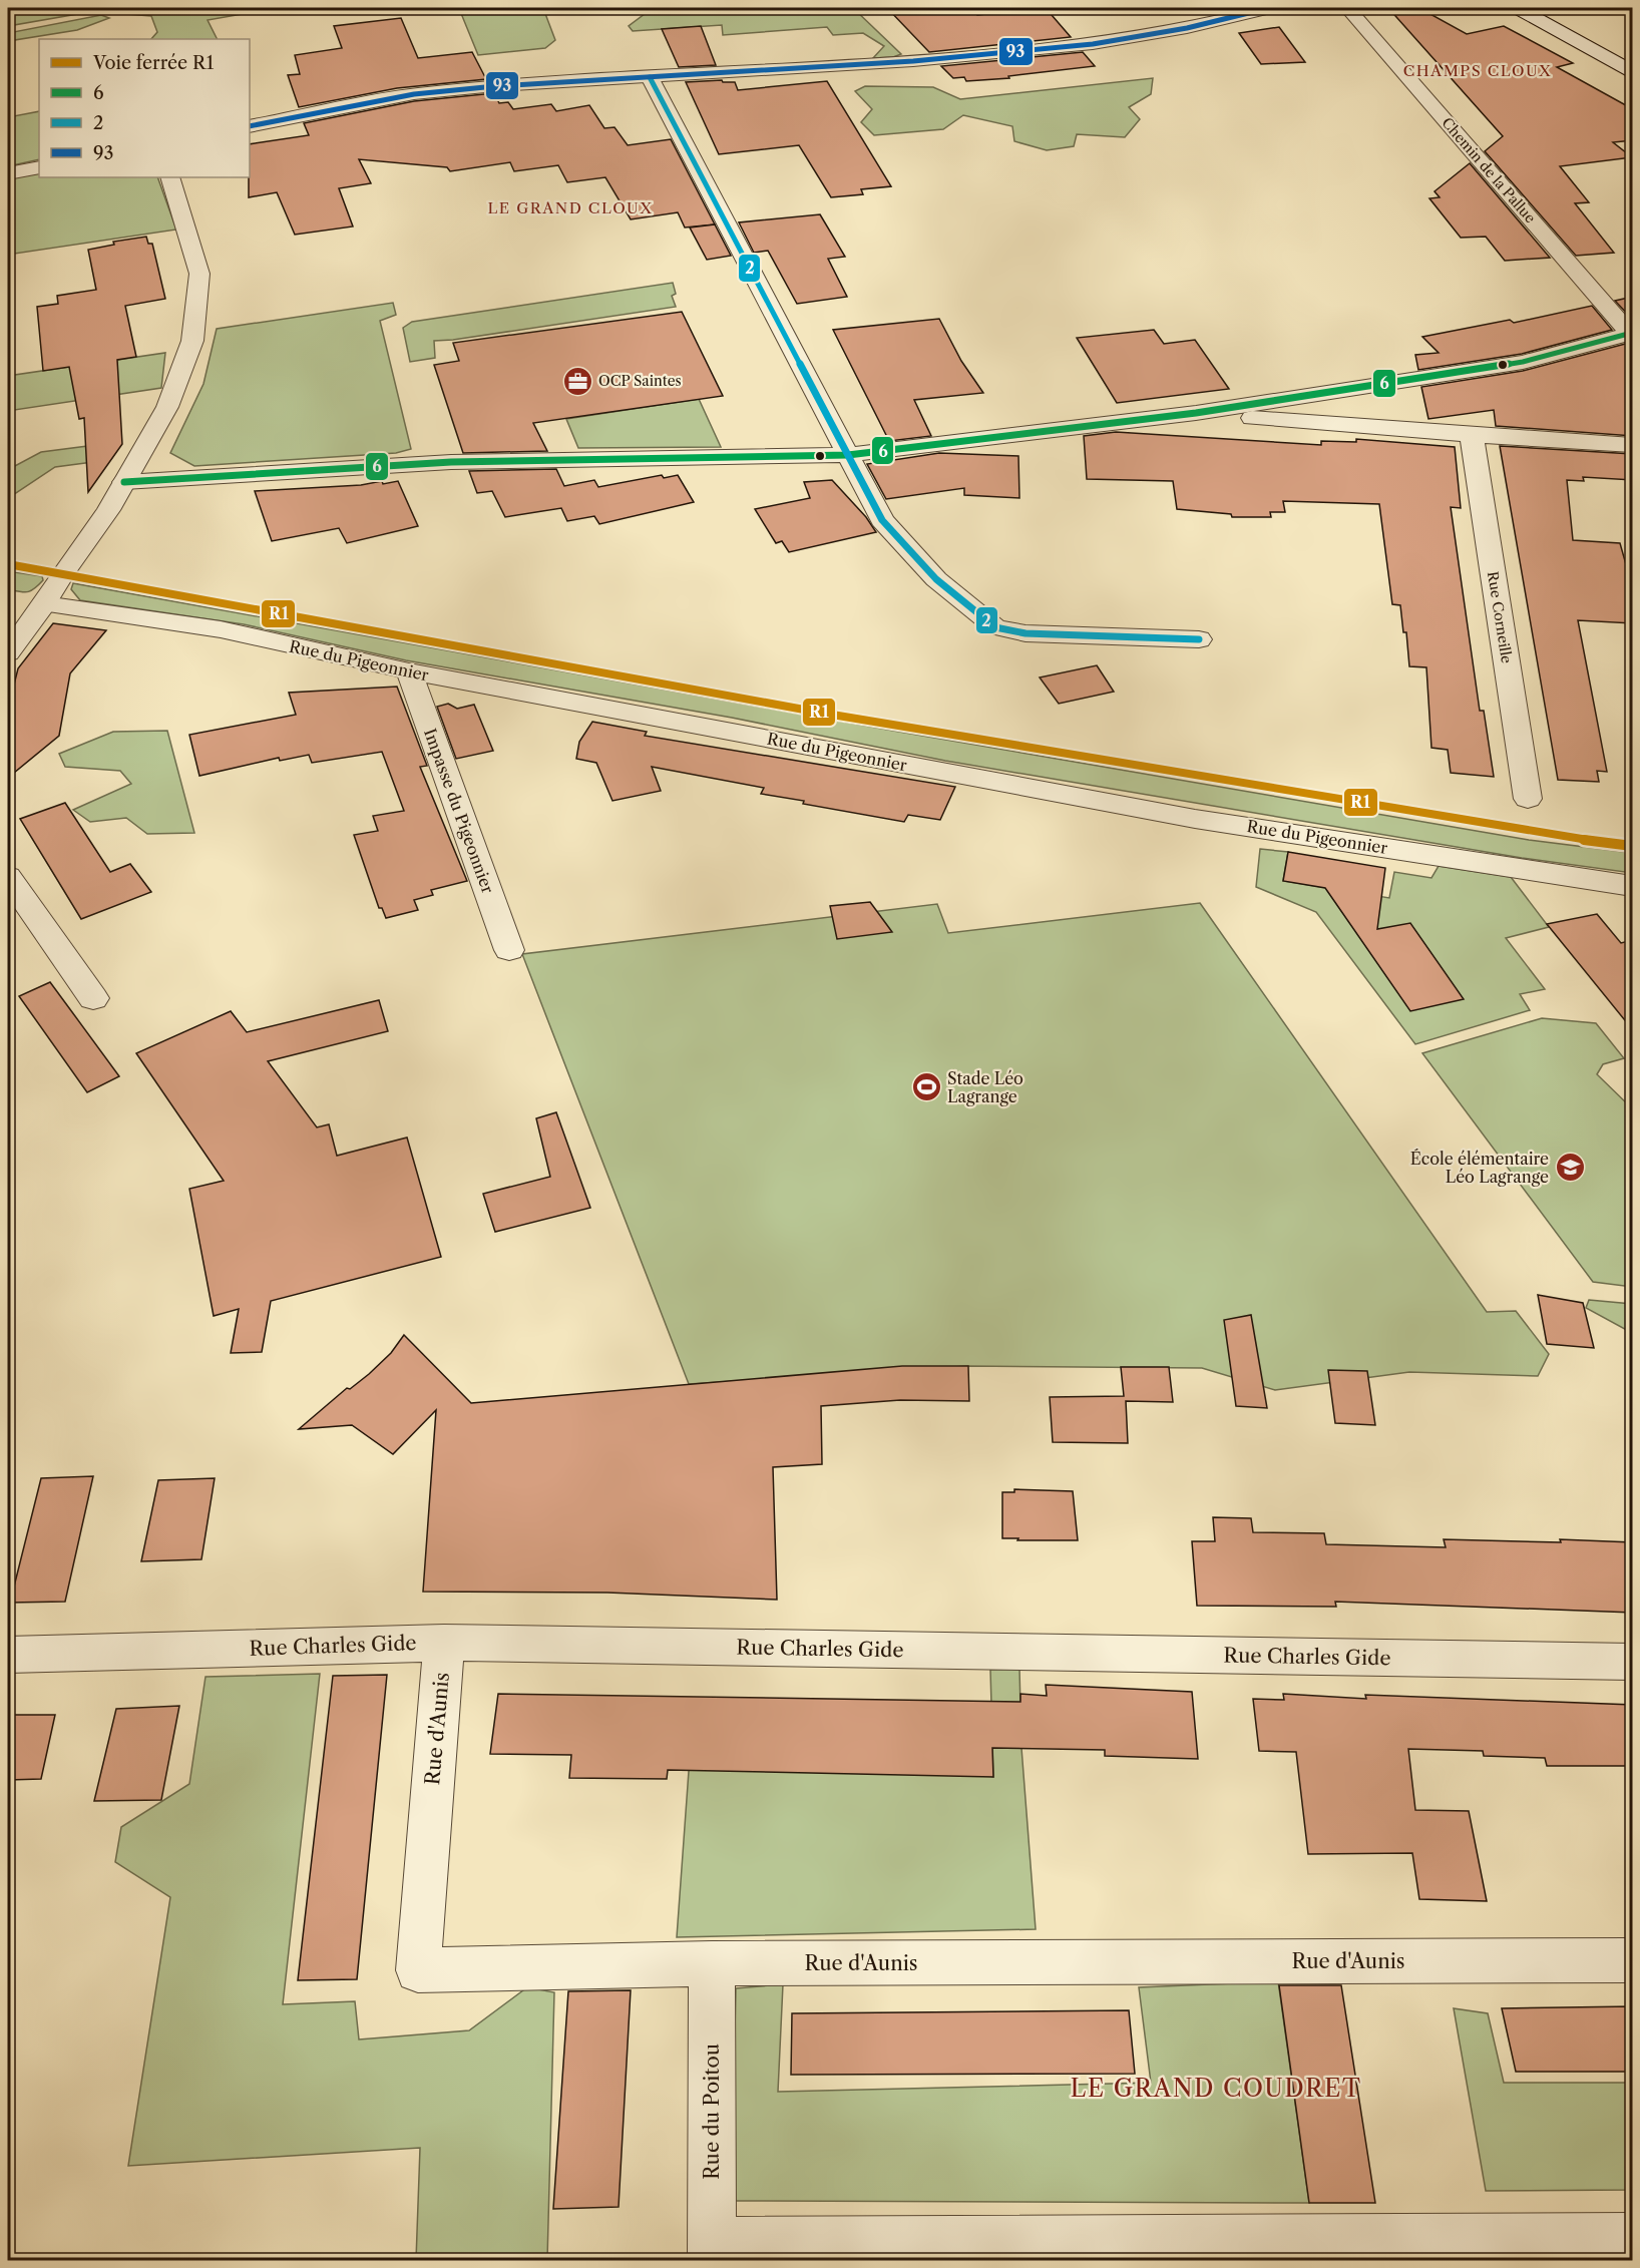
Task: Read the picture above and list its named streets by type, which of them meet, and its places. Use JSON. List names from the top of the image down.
{
  "streets": {
    "street": [
      "Chemin de la Pallue",
      "Rue Corneille",
      "Rue du Pigeonnier",
      "Impasse du Pigeonnier",
      "Rue Charles Gide",
      "Rue d'Aunis",
      "Rue du Poitou"
    ]
  },
  "crossings": [
    ["Rue du Pigeonnier", "Impasse du Pigeonnier"],
    ["Rue Charles Gide", "Rue d'Aunis"],
    ["Rue d'Aunis", "Rue du Poitou"]
  ],
  "districts": ["CHAMPS CLOUX", "LE GRAND CLOUX", "LE GRAND COUDRET"],
  "places": {
    "office": ["OCP Saintes"],
    "sports": ["Stade Léo Lagrange"],
    "school or university": ["École élémentaire Léo Lagrange"]
  },
  "lines": [
    "transit line 93",
    "transit line 2",
    "transit line 6",
    "rail line R1"
  ],
  "legend": [
    "Voie ferrée R1",
    "6",
    "2",
    "93"
  ]
}
